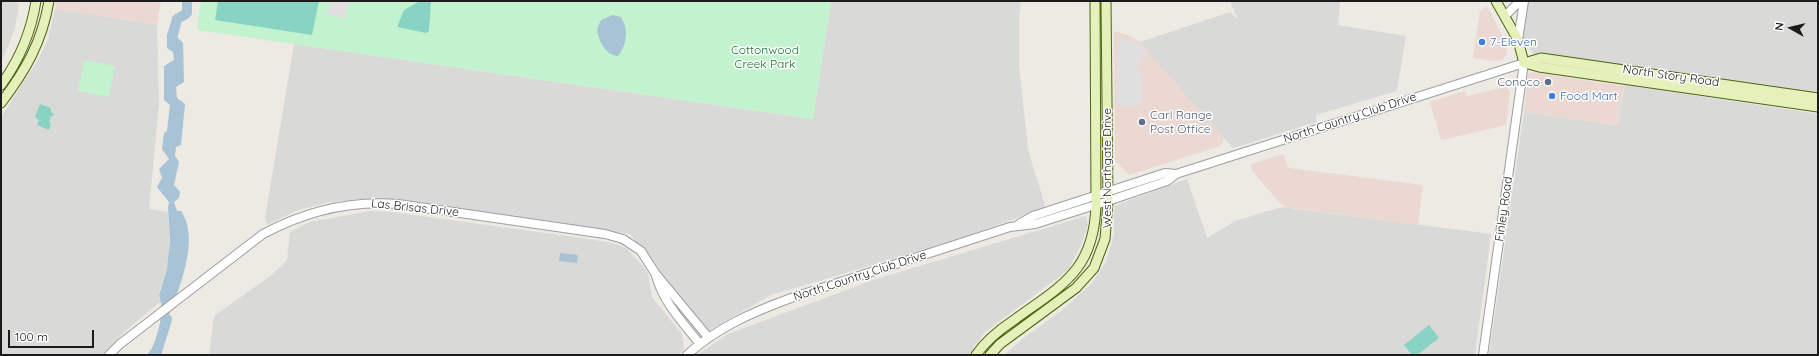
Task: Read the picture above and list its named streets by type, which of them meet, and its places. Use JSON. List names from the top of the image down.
{
  "streets": {
    "main road": ["North Story Road", "West Northgate Drive"],
    "street": ["North Country Club Drive", "Las Brisas Drive", "Finley Road"]
  },
  "crossings": [
    ["North Story Road", "North Country Club Drive"],
    ["North Story Road", "Finley Road"],
    ["North Country Club Drive", "West Northgate Drive"],
    ["North Country Club Drive", "Las Brisas Drive"],
    ["North Country Club Drive", "Finley Road"]
  ],
  "parks": ["Cottonwood Creek Park"],
  "places": [
    "7-Eleven",
    "Conoco",
    "Food Mart",
    "Carl Range Post Office"
  ],
  "scale_bar": "100 m",
  "north": "left"
}
